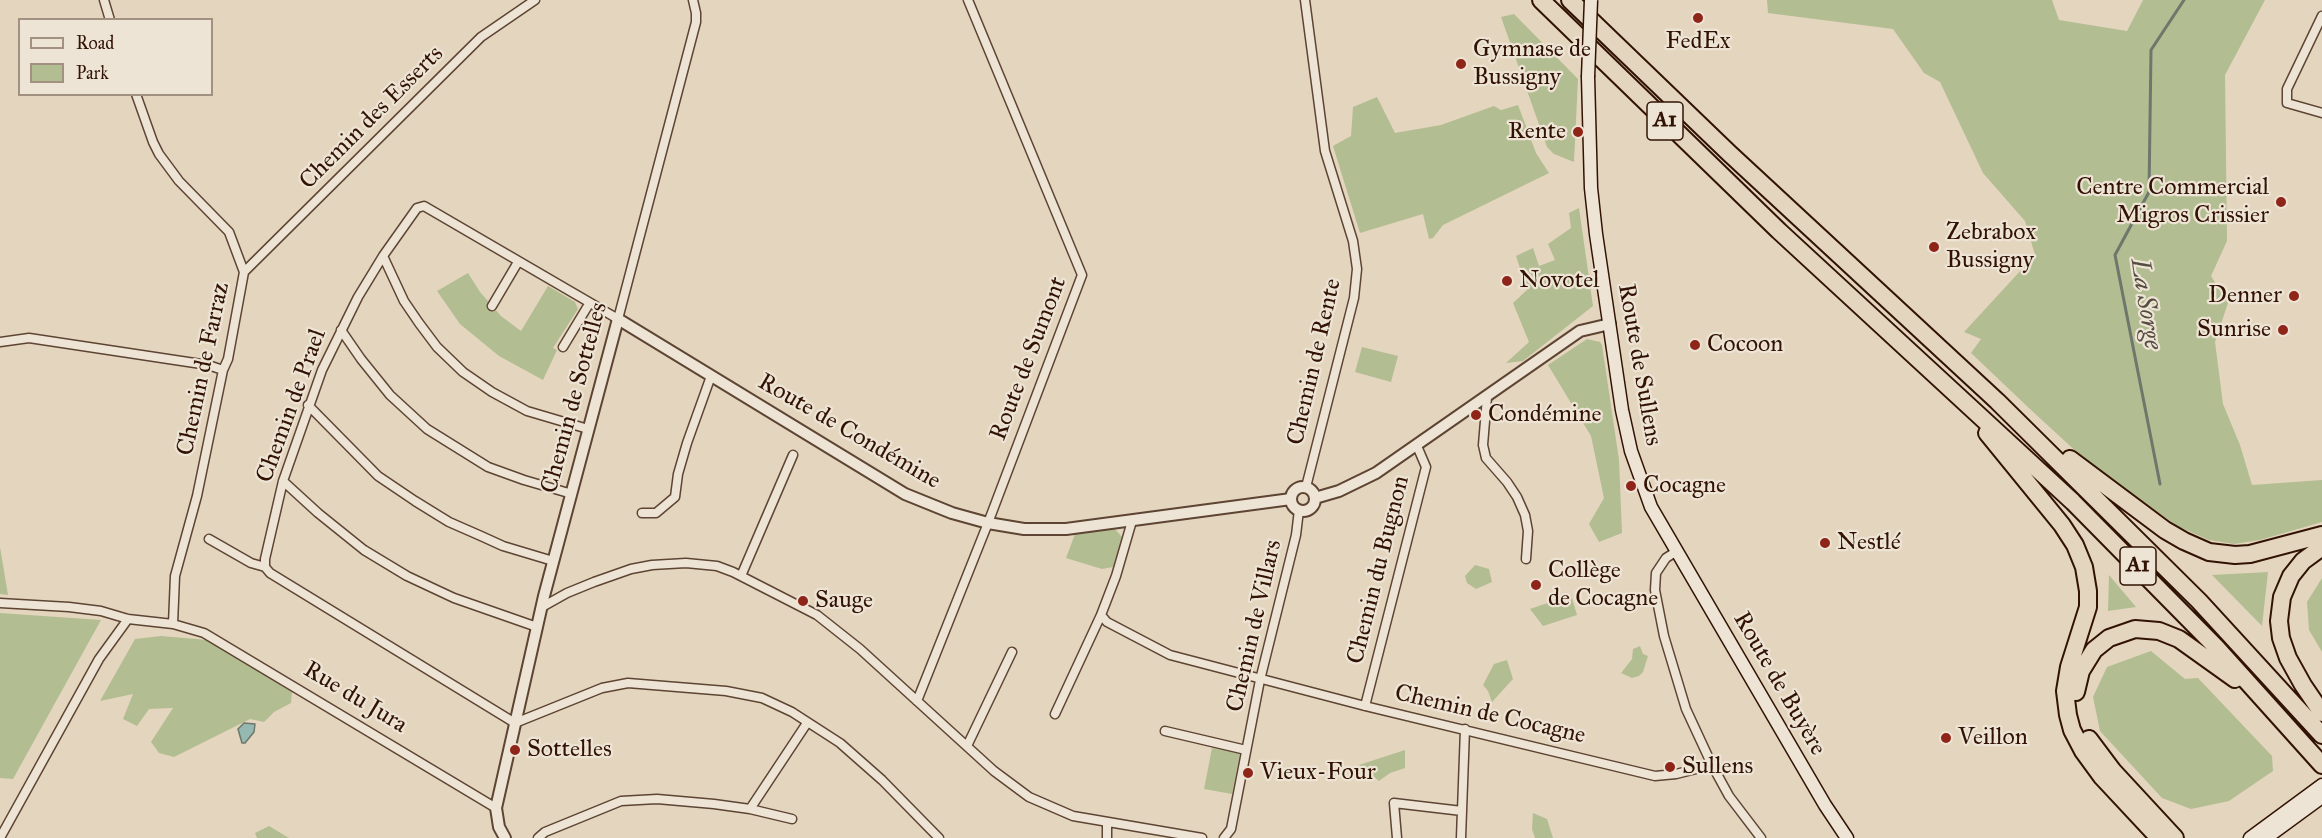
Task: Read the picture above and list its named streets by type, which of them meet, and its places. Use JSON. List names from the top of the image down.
{
  "streets": {
    "highway": ["A1"],
    "main road": ["Route de Sullens", "Route de Buyère"],
    "street": [
      "Chemin des Esserts",
      "Route de Sumont",
      "Chemin de Rente",
      "Chemin de Farraz",
      "Chemin de Sottelles",
      "Chemin de Prael",
      "Route de Condémine",
      "Chemin du Bugnon",
      "Chemin de Villars",
      "Rue du Jura",
      "Chemin de Cocagne"
    ]
  },
  "crossings": [
    ["Chemin des Esserts", "Chemin de Farraz"],
    ["Route de Sumont", "Route de Condémine"],
    ["Chemin de Rente", "Route de Condémine"],
    ["Chemin de Rente", "Chemin de Villars"],
    ["Route de Sullens", "Route de Buyère"],
    ["Chemin de Farraz", "Rue du Jura"],
    ["Chemin de Sottelles", "Route de Condémine"],
    ["Chemin de Sottelles", "Rue du Jura"],
    ["Route de Condémine", "Chemin de Villars"],
    ["Chemin du Bugnon", "Chemin de Cocagne"],
    ["Chemin de Villars", "Chemin de Cocagne"]
  ],
  "water": ["La Sorge"],
  "places": [
    "FedEx",
    "Gymnase de Bussigny",
    "Rente",
    "Centre Commercial Migros Crissier",
    "Zebrabox Bussigny",
    "Novotel",
    "Denner",
    "Sunrise",
    "Cocoon",
    "Condémine",
    "Cocagne",
    "Nestlé",
    "Collège de Cocagne",
    "Sauge",
    "Veillon",
    "Sottelles",
    "Sullens",
    "Vieux-Four"
  ],
  "legend": ["Road", "Park"]
}
